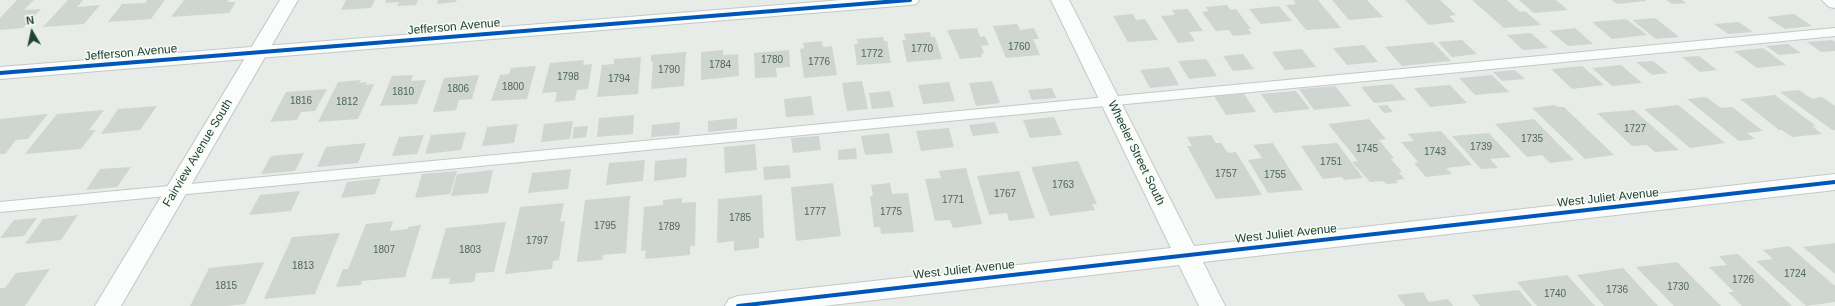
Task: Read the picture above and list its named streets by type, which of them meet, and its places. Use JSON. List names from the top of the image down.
{
  "streets": {
    "street": [
      "Jefferson Avenue",
      "Fairview Avenue South",
      "Wheeler Street South",
      "West Juliet Avenue"
    ]
  },
  "crossings": [
    ["Jefferson Avenue", "Fairview Avenue South"],
    ["Wheeler Street South", "West Juliet Avenue"]
  ],
  "house_numbers": [
    "1760",
    "1770",
    "1772",
    "1780",
    "1776",
    "1784",
    "1790",
    "1798",
    "1794",
    "1800",
    "1806",
    "1810",
    "1816",
    "1812",
    "1727",
    "1735",
    "1739",
    "1745",
    "1743",
    "1751",
    "1757",
    "1755",
    "1763",
    "1767",
    "1771",
    "1777",
    "1775",
    "1785",
    "1795",
    "1789",
    "1797",
    "1807",
    "1803",
    "1813",
    "1724",
    "1726",
    "1815",
    "1730",
    "1736",
    "1740"
  ],
  "north": "top"
}
